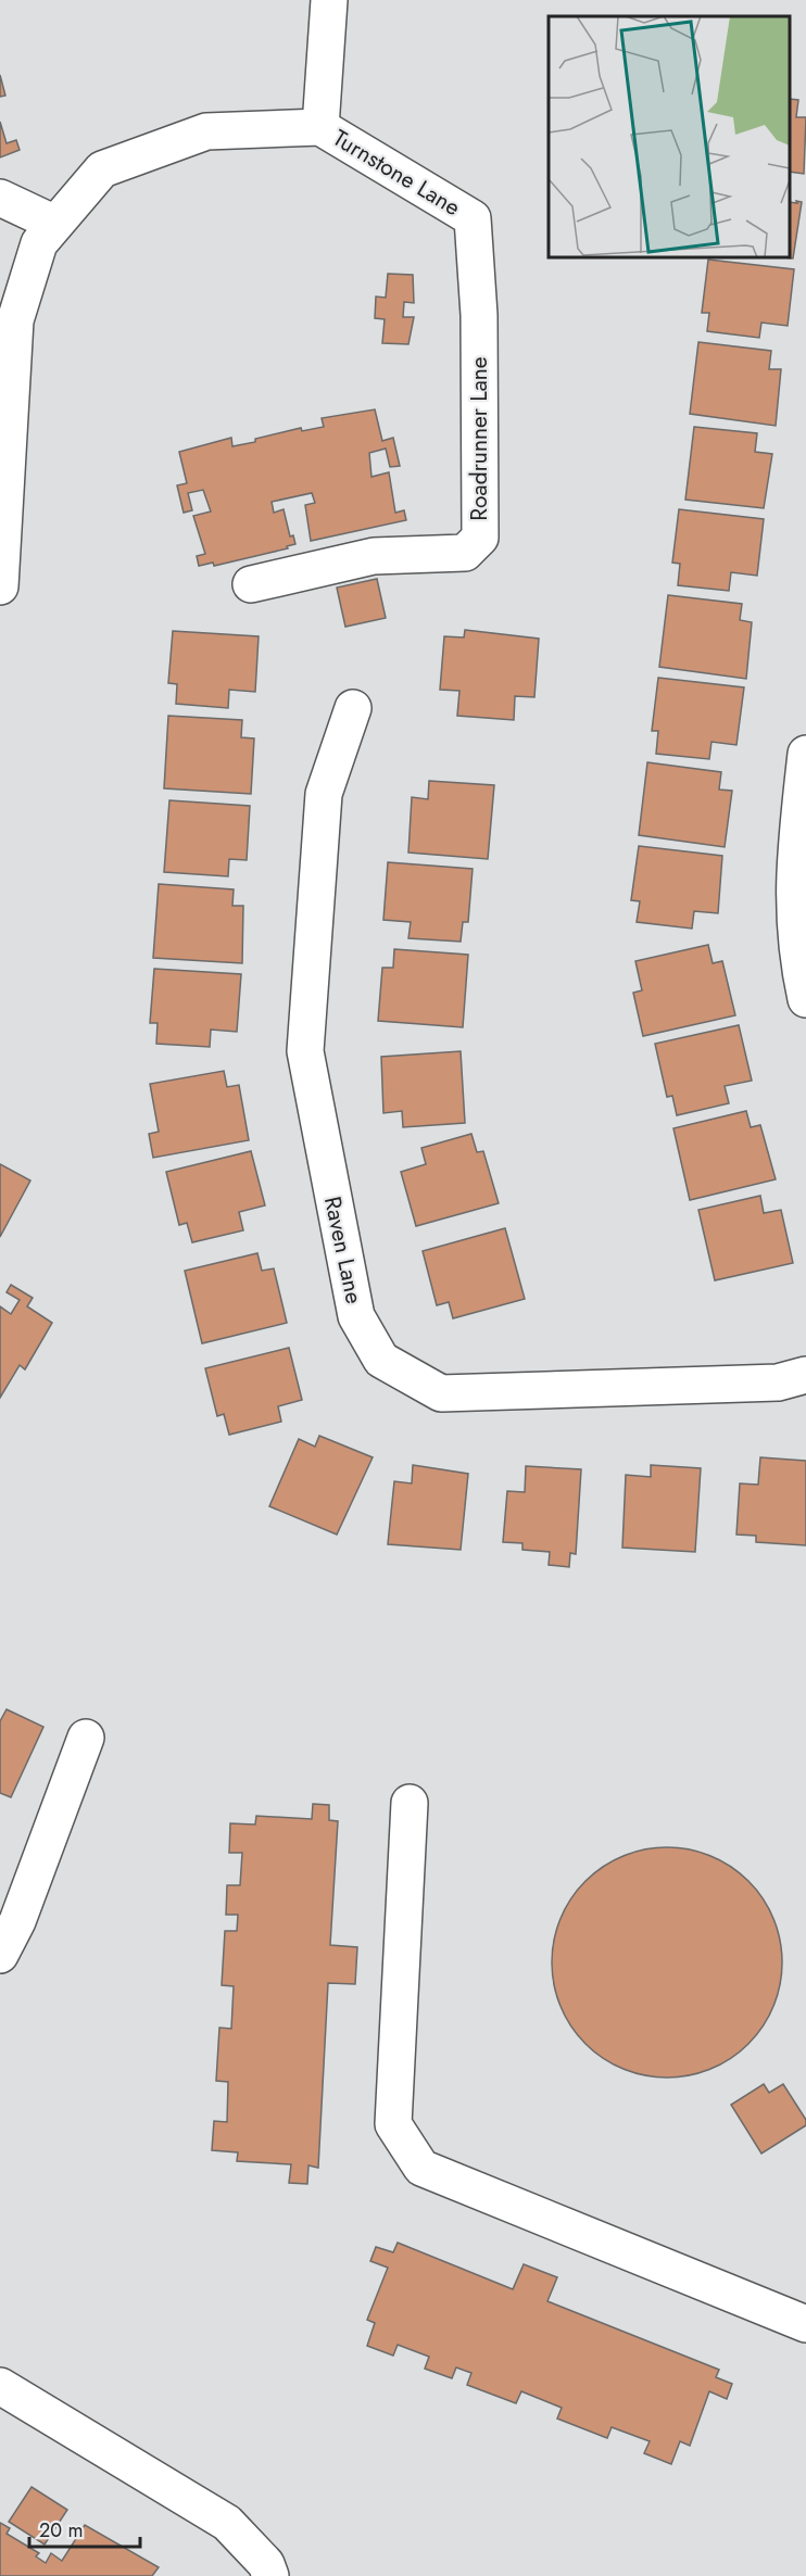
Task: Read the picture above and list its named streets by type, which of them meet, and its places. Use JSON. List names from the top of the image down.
{
  "streets": {
    "street": ["Turnstone Lane", "Roadrunner Lane", "Raven Lane"]
  },
  "crossings": [
    ["Turnstone Lane", "Roadrunner Lane"]
  ],
  "scale_bar": "20 m"
}
